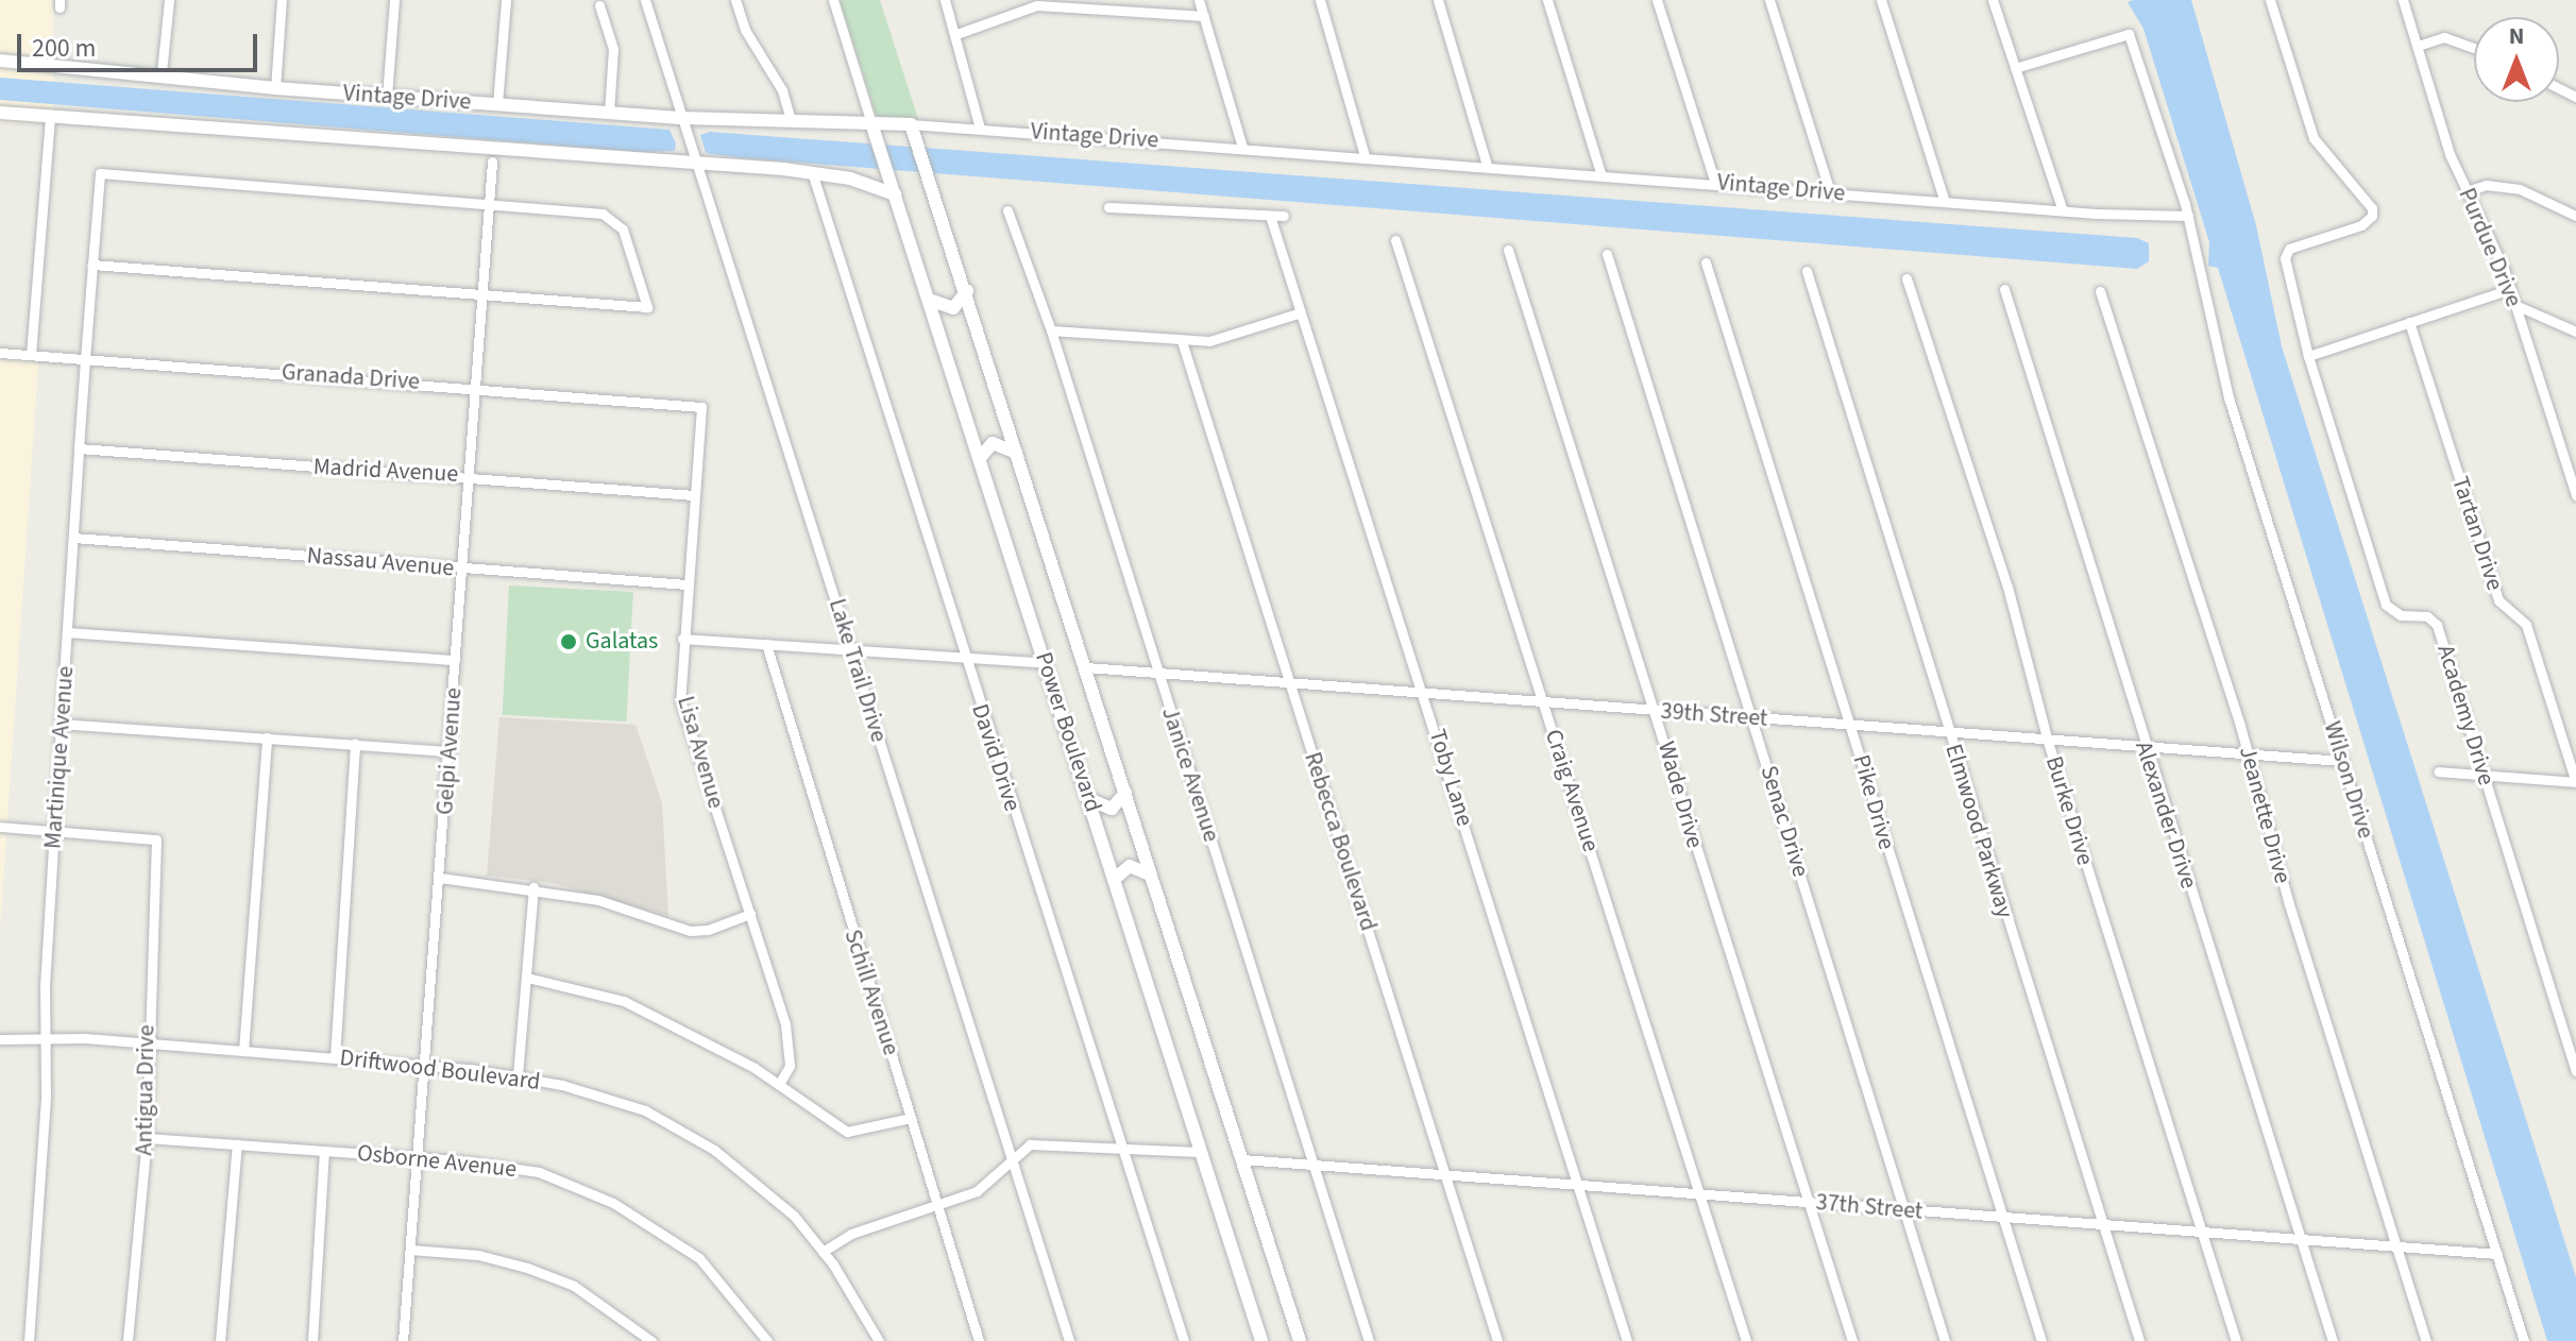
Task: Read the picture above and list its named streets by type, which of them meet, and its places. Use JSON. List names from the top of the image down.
{
  "streets": {
    "street": [
      "Vintage Drive",
      "Purdue Drive",
      "Granada Drive",
      "Madrid Avenue",
      "Tartan Drive",
      "Nassau Avenue",
      "Lake Trail Drive",
      "39th Street",
      "Academy Drive",
      "Power Boulevard",
      "Gelpi Avenue",
      "Lisa Avenue",
      "Martinique Avenue",
      "David Drive",
      "Janice Avenue",
      "Toby Lane",
      "Wilson Drive",
      "Craig Avenue",
      "Wade Drive",
      "Pike Drive",
      "Burke Drive",
      "Alexander Drive",
      "Jeanette Drive",
      "Senac Drive",
      "Elmwood Parkway",
      "Rebecca Boulevard",
      "Schill Avenue",
      "Driftwood Boulevard",
      "Antigua Drive",
      "Osborne Avenue",
      "37th Street"
    ]
  },
  "crossings": [
    ["Vintage Drive", "Lake Trail Drive"],
    ["Vintage Drive", "Power Boulevard"],
    ["Vintage Drive", "David Drive"],
    ["Vintage Drive", "Wilson Drive"],
    ["Granada Drive", "Gelpi Avenue"],
    ["Granada Drive", "Lisa Avenue"],
    ["Granada Drive", "Martinique Avenue"],
    ["Madrid Avenue", "Gelpi Avenue"],
    ["Madrid Avenue", "Lisa Avenue"],
    ["Madrid Avenue", "Martinique Avenue"],
    ["Nassau Avenue", "Gelpi Avenue"],
    ["Nassau Avenue", "Lisa Avenue"],
    ["Nassau Avenue", "Martinique Avenue"],
    ["39th Street", "Power Boulevard"],
    ["39th Street", "Janice Avenue"],
    ["39th Street", "Toby Lane"],
    ["39th Street", "Wilson Drive"],
    ["39th Street", "Craig Avenue"],
    ["39th Street", "Wade Drive"],
    ["39th Street", "Pike Drive"],
    ["39th Street", "Burke Drive"],
    ["39th Street", "Alexander Drive"],
    ["39th Street", "Jeanette Drive"],
    ["39th Street", "Senac Drive"],
    ["39th Street", "Elmwood Parkway"],
    ["39th Street", "Rebecca Boulevard"],
    ["Power Boulevard", "37th Street"],
    ["Gelpi Avenue", "Martinique Avenue"],
    ["Gelpi Avenue", "Driftwood Boulevard"],
    ["Gelpi Avenue", "Osborne Avenue"],
    ["Martinique Avenue", "Driftwood Boulevard"],
    ["Martinique Avenue", "Antigua Drive"],
    ["Janice Avenue", "37th Street"],
    ["Toby Lane", "37th Street"],
    ["Wilson Drive", "37th Street"],
    ["Craig Avenue", "37th Street"],
    ["Wade Drive", "37th Street"],
    ["Pike Drive", "37th Street"],
    ["Burke Drive", "37th Street"],
    ["Alexander Drive", "37th Street"],
    ["Jeanette Drive", "37th Street"],
    ["Senac Drive", "37th Street"],
    ["Elmwood Parkway", "37th Street"],
    ["Rebecca Boulevard", "37th Street"],
    ["Driftwood Boulevard", "Antigua Drive"],
    ["Antigua Drive", "Osborne Avenue"]
  ],
  "places": ["Galatas"],
  "scale_bar": "200 m",
  "north": "top"
}
